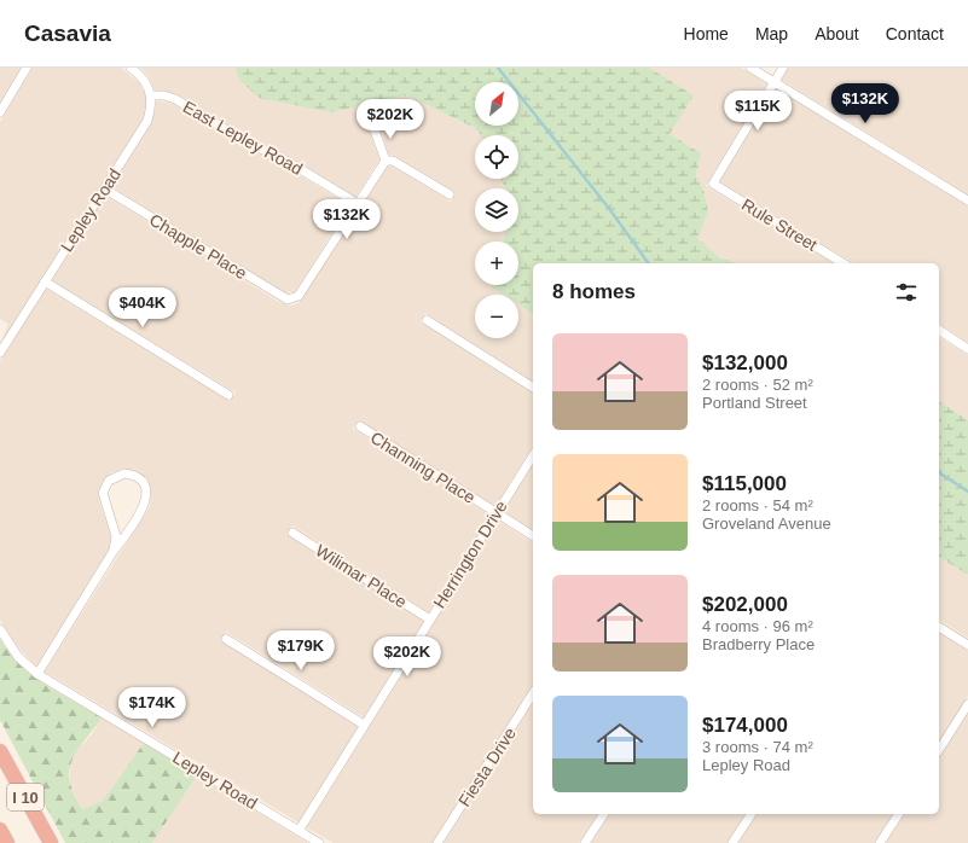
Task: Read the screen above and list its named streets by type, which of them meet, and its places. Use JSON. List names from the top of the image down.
{
  "streets": {
    "highway": ["I 10"],
    "street": [
      "East Lepley Road",
      "Lepley Road",
      "Rule Street",
      "Chapple Place",
      "Channing Place",
      "Herrington Drive",
      "Wilimar Place",
      "Fiesta Drive"
    ]
  },
  "crossings": [
    ["East Lepley Road", "Lepley Road"],
    ["East Lepley Road", "Chapple Place"],
    ["Lepley Road", "Chapple Place"],
    ["Lepley Road", "Herrington Drive"],
    ["Channing Place", "Herrington Drive"],
    ["Herrington Drive", "Wilimar Place"]
  ],
  "north": "top right",
  "page": {
    "header": "Casavia",
    "nav": [
      "Home",
      "Map",
      "About",
      "Contact"
    ],
    "map_buttons": ["+", "−"],
    "price": [
      "$132K",
      "$115K",
      "$202K",
      "$132K",
      "$404K",
      "$179K",
      "$202K",
      "$174K"
    ],
    "heading": "8 homes",
    "list": [
      {
        "name": "$132,000",
        "note": "2 rooms · 52 m² · Portland Street"
      },
      {
        "name": "$115,000",
        "note": "2 rooms · 54 m² · Groveland Avenue"
      },
      {
        "name": "$202,000",
        "note": "4 rooms · 96 m² · Bradberry Place"
      },
      {
        "name": "$174,000",
        "note": "3 rooms · 74 m² · Lepley Road"
      }
    ]
  }
}
